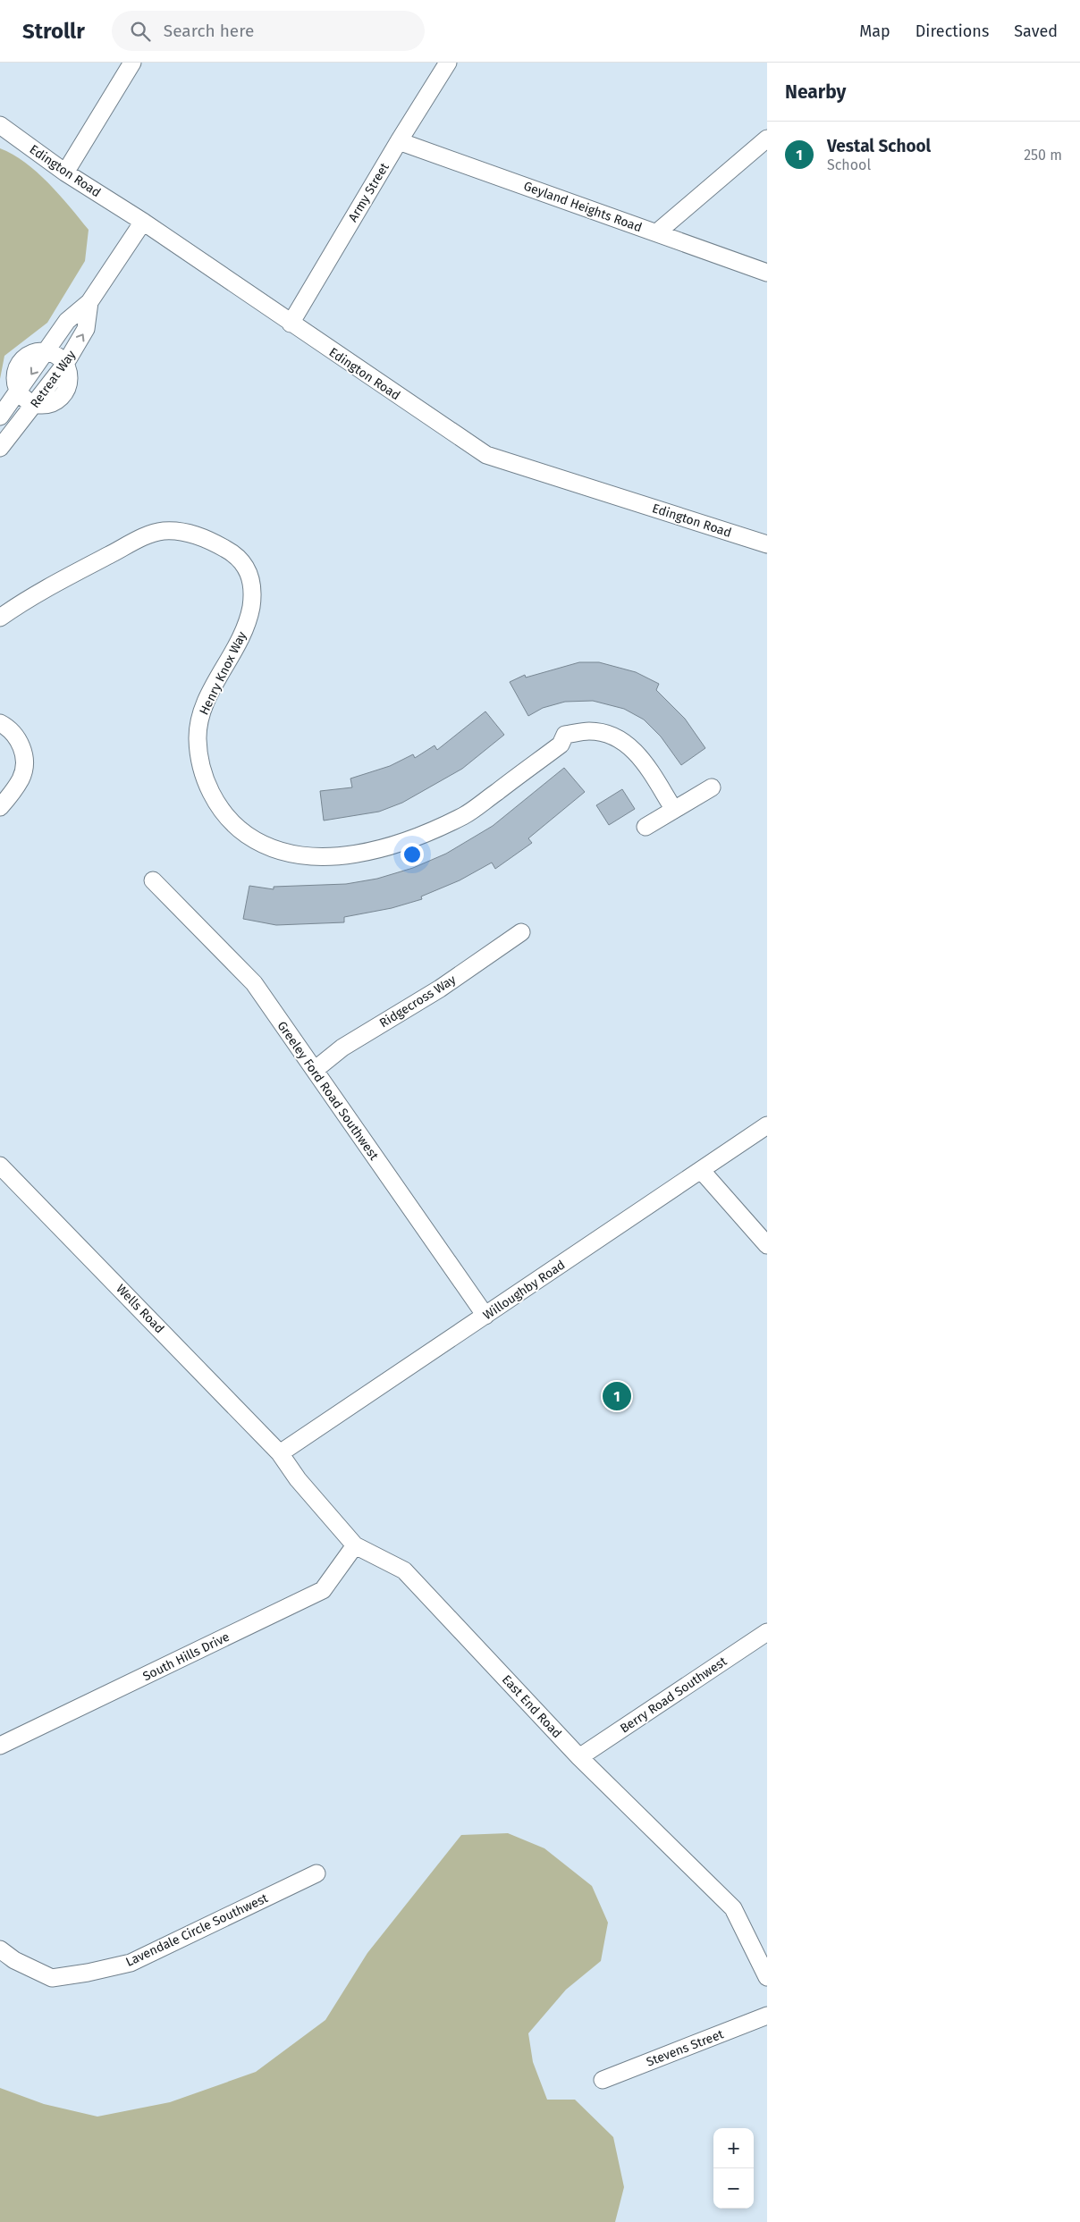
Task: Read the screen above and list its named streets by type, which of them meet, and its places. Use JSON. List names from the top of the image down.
{
  "streets": {
    "street": [
      "Edington Road",
      "Army Street",
      "Geyland Heights Road",
      "Retreat Way",
      "Henry Knox Way",
      "Ridgecross Way",
      "Greeley Ford Road Southwest",
      "Willoughby Road",
      "Wells Road",
      "South Hills Drive",
      "Berry Road Southwest",
      "East End Road",
      "Lavendale Circle Southwest",
      "Stevens Street"
    ]
  },
  "crossings": [
    ["Edington Road", "Army Street"],
    ["Edington Road", "Retreat Way"],
    ["Army Street", "Geyland Heights Road"],
    ["Ridgecross Way", "Greeley Ford Road Southwest"],
    ["Greeley Ford Road Southwest", "Willoughby Road"],
    ["Willoughby Road", "Wells Road"],
    ["Willoughby Road", "East End Road"],
    ["Wells Road", "East End Road"],
    ["South Hills Drive", "East End Road"],
    ["Berry Road Southwest", "East End Road"]
  ],
  "page": {
    "header": "Strollr",
    "search": "Search here",
    "nav": ["Map", "Directions", "Saved"],
    "heading": "Nearby",
    "list": [
      {
        "mark": "1",
        "name": "Vestal School",
        "note": "School",
        "value": "250 m"
      }
    ],
    "pins": "1",
    "map_buttons": ["+", "−"]
  }
}
